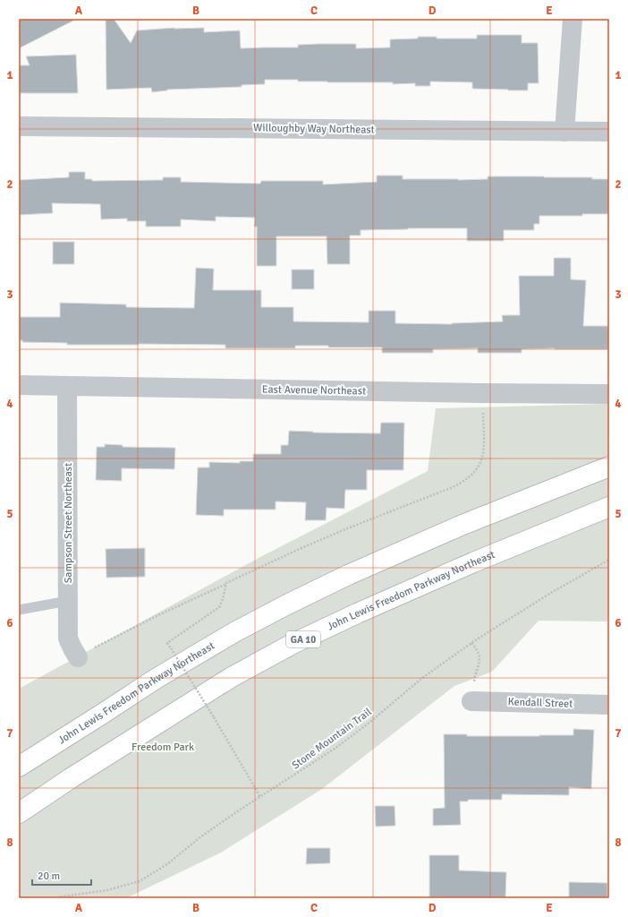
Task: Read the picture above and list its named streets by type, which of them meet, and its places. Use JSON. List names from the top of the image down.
{
  "streets": {
    "highway": ["John Lewis Freedom Parkway Northeast", "GA 10"],
    "street": [
      "Willoughby Way Northeast",
      "East Avenue Northeast",
      "Sampson Street Northeast",
      "Kendall Street"
    ],
    "path": ["Stone Mountain Trail"]
  },
  "crossings": [
    ["East Avenue Northeast", "Sampson Street Northeast"]
  ],
  "parks": ["Freedom Park"],
  "scale_bar": "20 m",
  "grid": {
    "columns": [
      "A",
      "B",
      "C",
      "D",
      "E"
    ],
    "rows": [
      "1",
      "2",
      "3",
      "4",
      "5",
      "6",
      "7",
      "8"
    ]
  }
}
